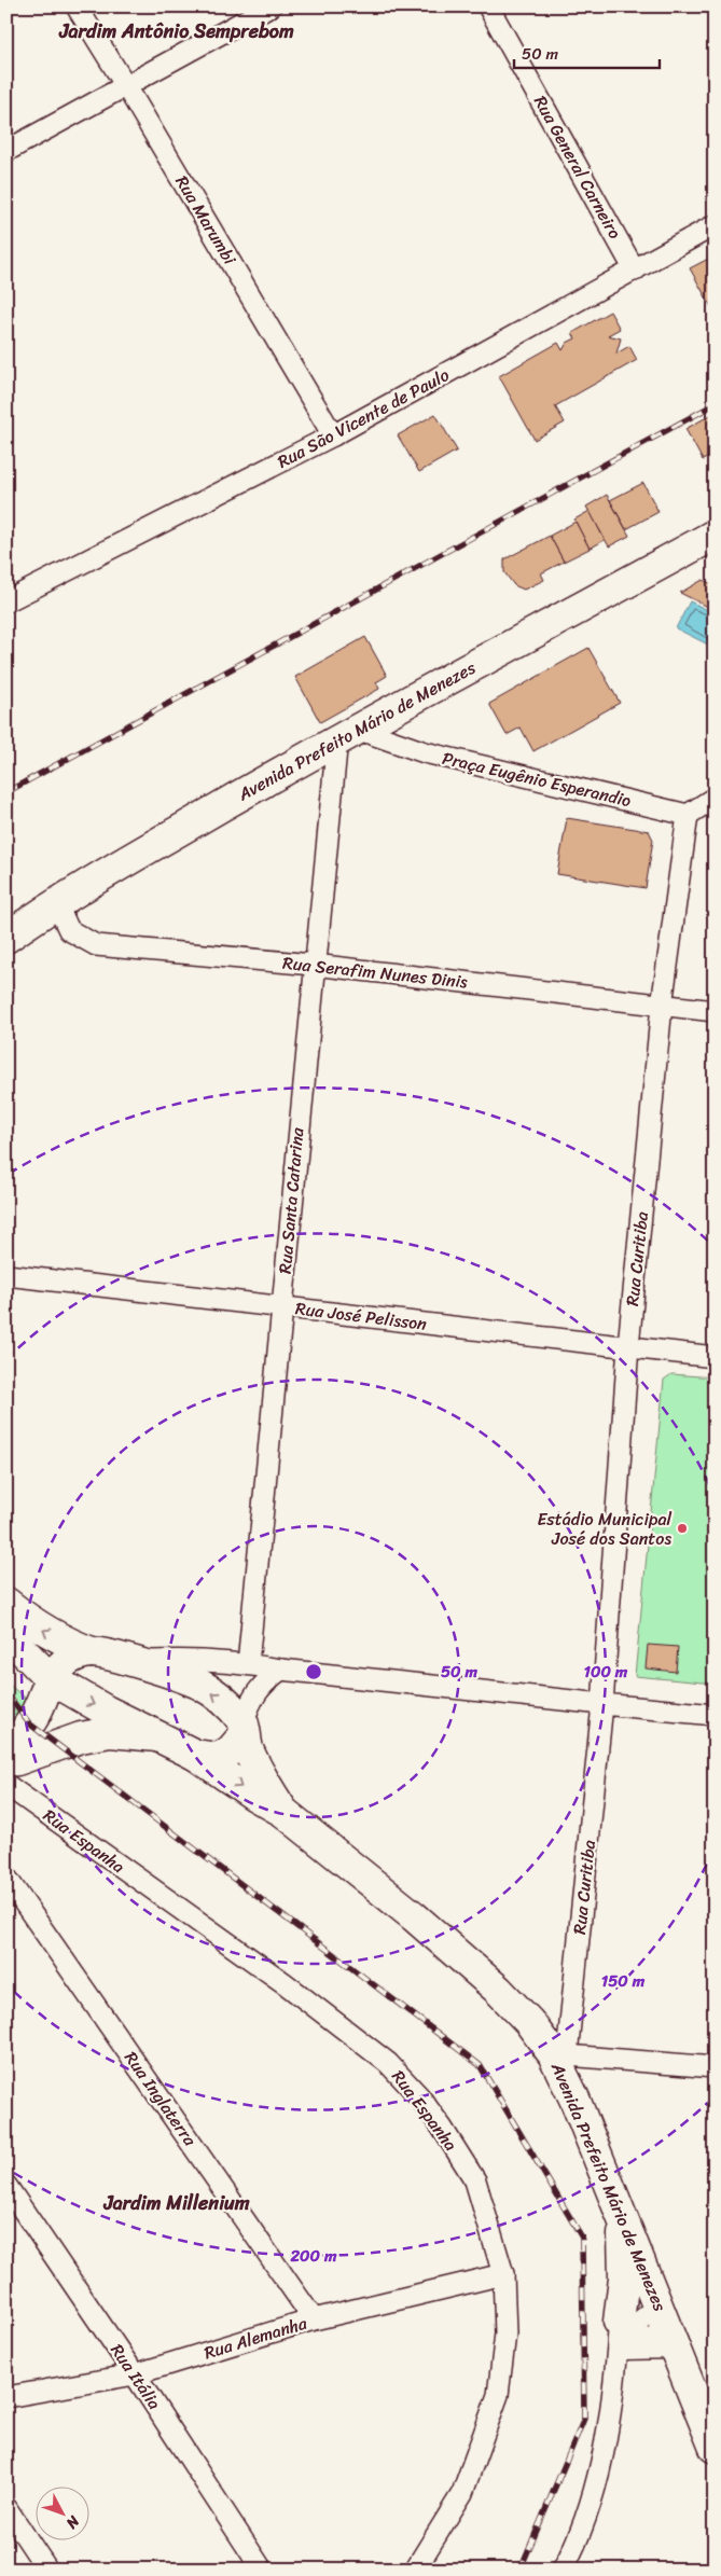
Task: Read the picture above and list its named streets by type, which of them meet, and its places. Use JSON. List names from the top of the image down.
{
  "streets": {
    "main road": ["Avenida Prefeito Mário de Menezes"],
    "street": [
      "Rua General Carneiro",
      "Rua Marumbi",
      "Rua São Vicente de Paulo",
      "Praça Eugênio Esperandio",
      "Rua Serafim Nunes Dinis",
      "Rua Santa Catarina",
      "Rua Curitiba",
      "Rua José Pelisson",
      "Rua Espanha",
      "Rua Inglaterra",
      "Rua Alemanha",
      "Rua Itália"
    ]
  },
  "crossings": [
    ["Rua General Carneiro", "Rua São Vicente de Paulo"],
    ["Rua Marumbi", "Rua São Vicente de Paulo"],
    ["Avenida Prefeito Mário de Menezes", "Praça Eugênio Esperandio"],
    ["Avenida Prefeito Mário de Menezes", "Rua Serafim Nunes Dinis"],
    ["Avenida Prefeito Mário de Menezes", "Rua Santa Catarina"],
    ["Avenida Prefeito Mário de Menezes", "Rua Curitiba"],
    ["Praça Eugênio Esperandio", "Rua Santa Catarina"],
    ["Praça Eugênio Esperandio", "Rua Curitiba"],
    ["Rua Serafim Nunes Dinis", "Rua Santa Catarina"],
    ["Rua Serafim Nunes Dinis", "Rua Curitiba"],
    ["Rua Santa Catarina", "Rua José Pelisson"],
    ["Rua Curitiba", "Rua José Pelisson"],
    ["Rua Espanha", "Rua Alemanha"],
    ["Rua Inglaterra", "Rua Alemanha"],
    ["Rua Alemanha", "Rua Itália"]
  ],
  "districts": ["Jardim Antônio Semprebom", "Jardim Millenium"],
  "places": ["Estádio Municipal José dos Santos"],
  "scale_bar": "50 m",
  "north": "bottom right",
  "rings": [
    "50 m",
    "100 m",
    "150 m",
    "200 m"
  ]
}
